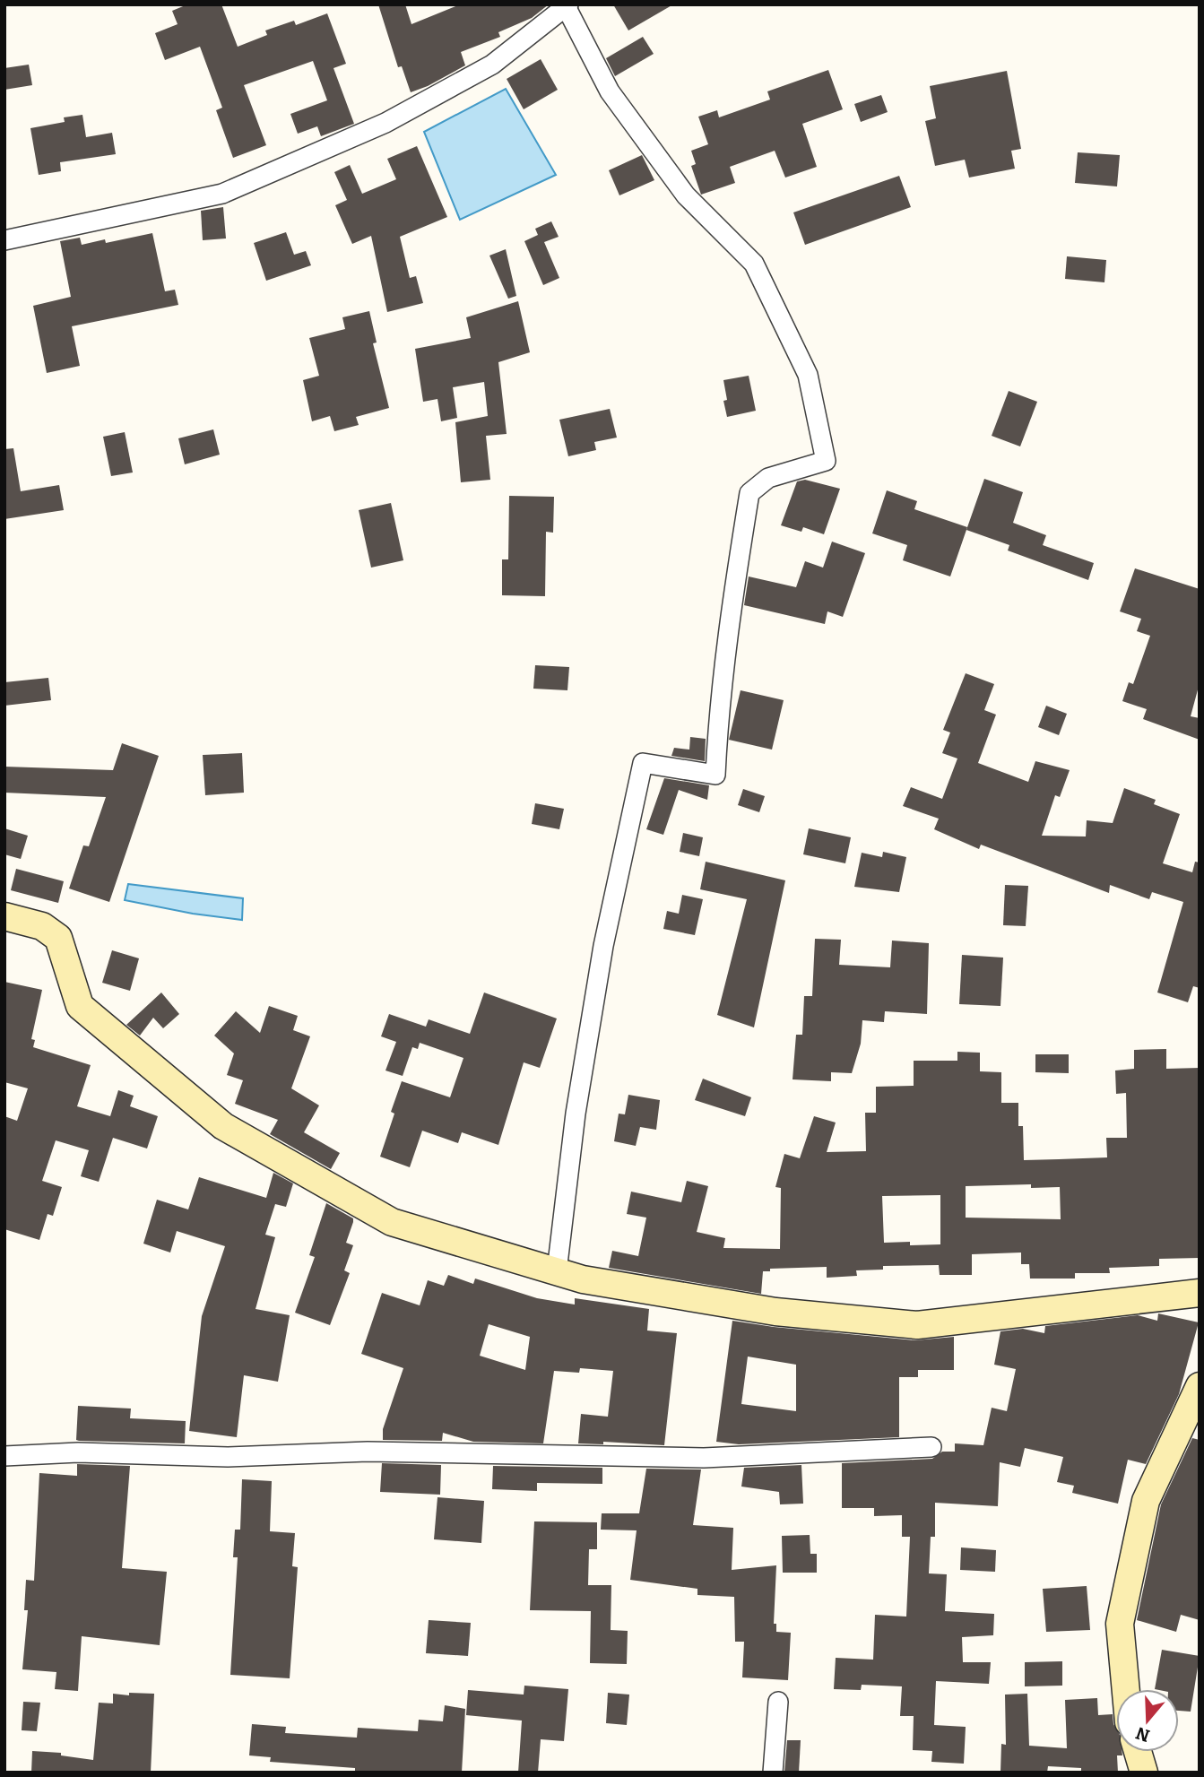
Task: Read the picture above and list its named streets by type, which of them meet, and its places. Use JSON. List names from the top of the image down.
{
  "north": "bottom"
}
